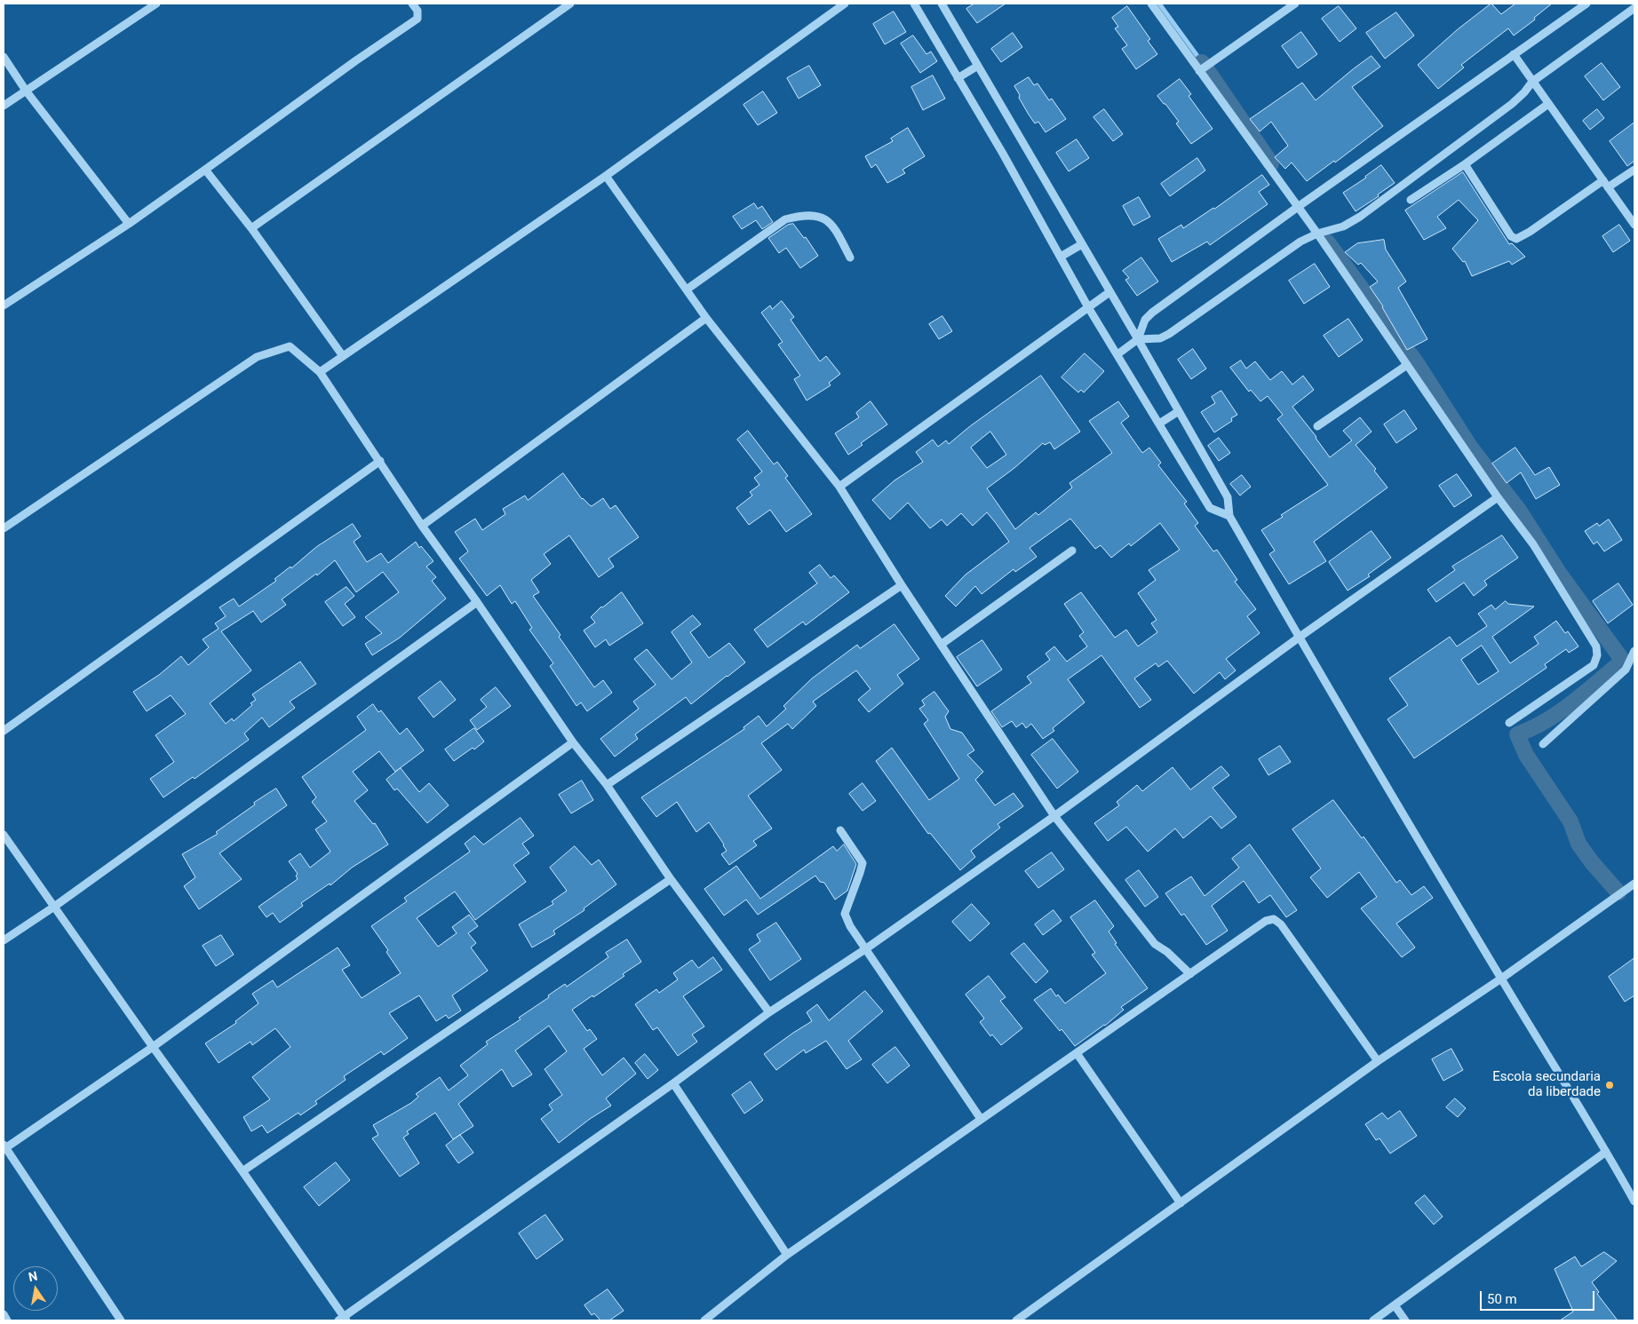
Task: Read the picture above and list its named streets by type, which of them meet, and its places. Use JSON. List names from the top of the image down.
{
  "places": ["Escola secundaria da liberdade"],
  "scale_bar": "50 m",
  "north": "top"
}
